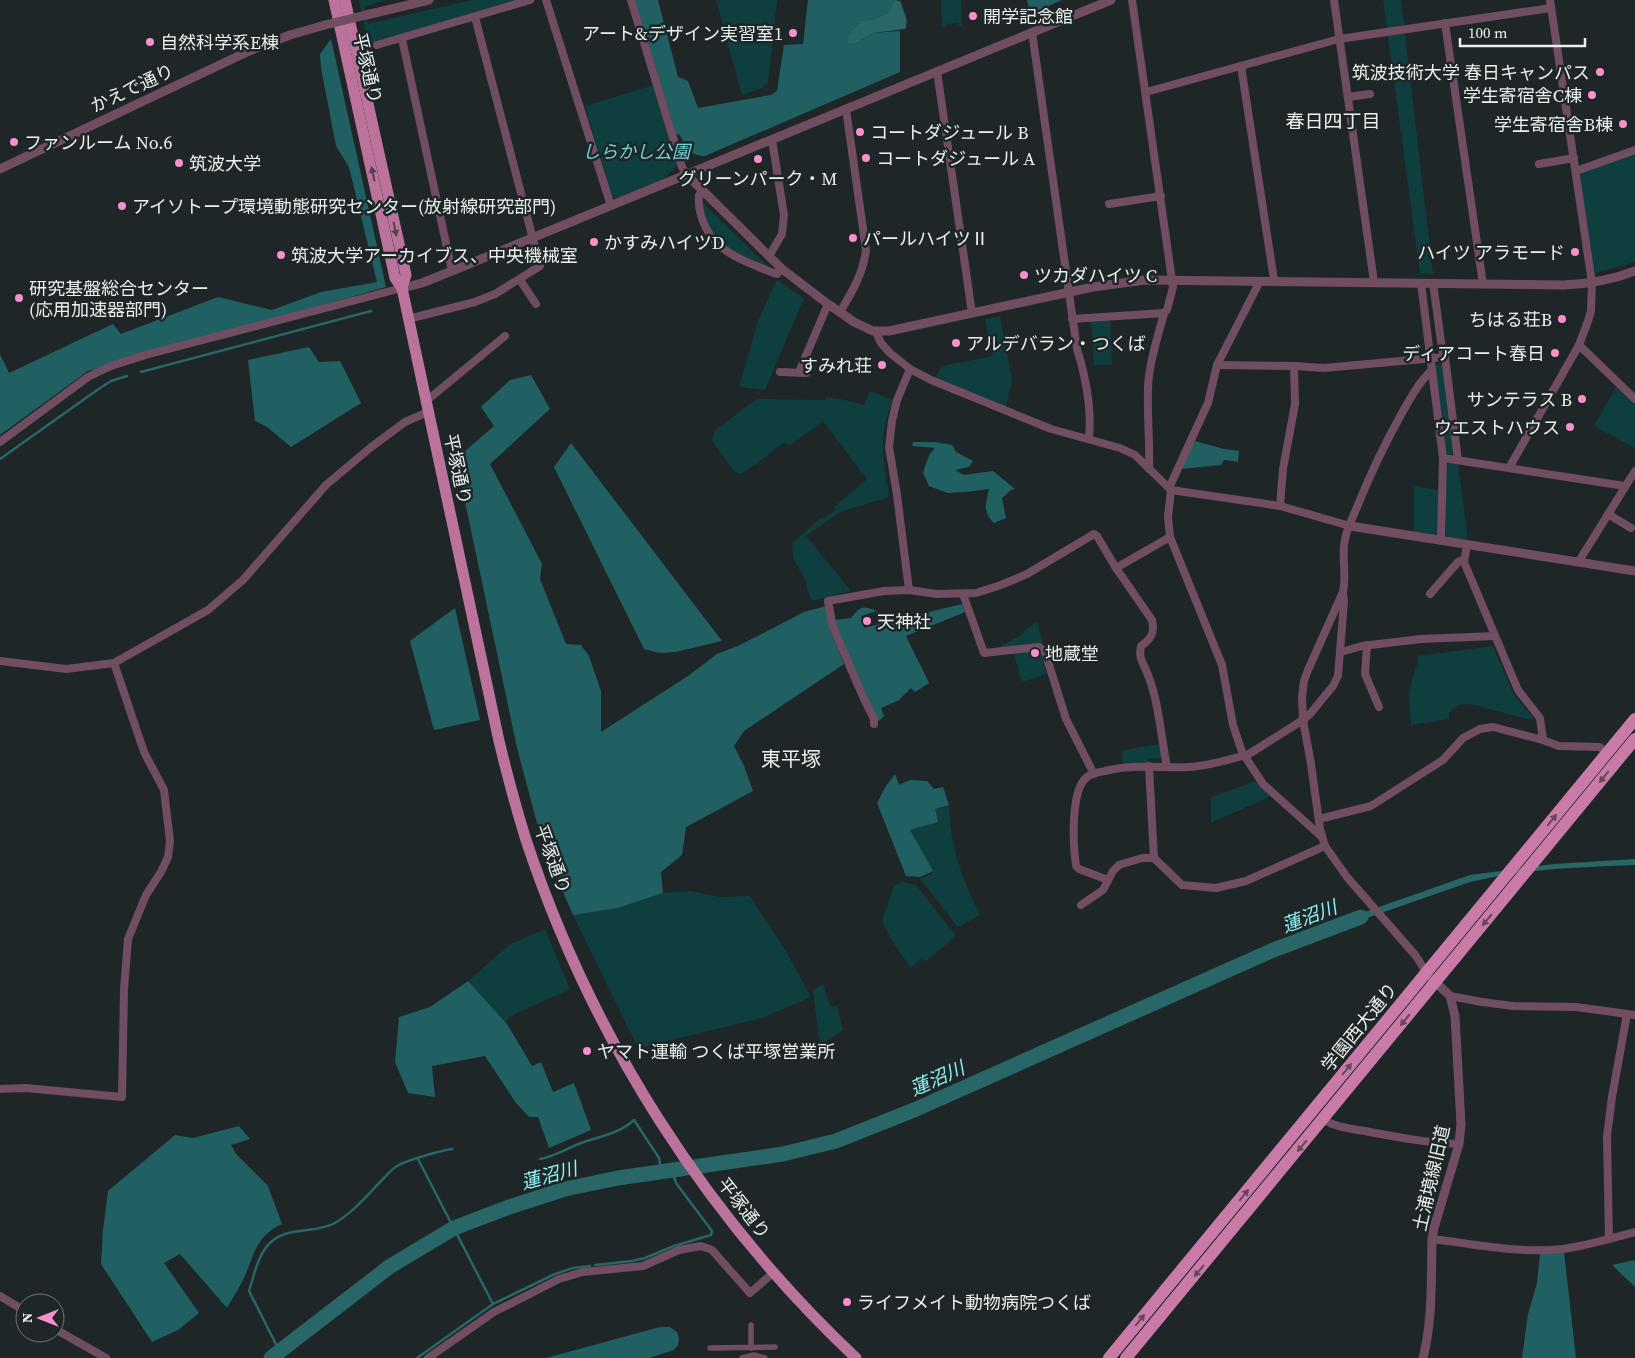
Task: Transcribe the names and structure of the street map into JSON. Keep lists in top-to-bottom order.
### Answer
{
  "streets": {
    "highway": ["学園西大通り"],
    "main road": ["平塚通り"],
    "street": ["かえで通り", "土浦境線旧道"]
  },
  "districts": ["春日四丁目", "東平塚"],
  "water": ["蓮沼川"],
  "parks": ["しらかし公園"],
  "places": [
    "開学記念館",
    "アート&デザイン実習室1",
    "自然科学系E棟",
    "筑波技術大学 春日キャンパス",
    "学生寄宿舎C棟",
    "学生寄宿舎B棟",
    "コートダジュール B",
    "ファンルーム No.6",
    "コートダジュール A",
    "グリーンパーク・M",
    "筑波大学",
    "アイソトープ環境動態研究センター(放射線研究部門)",
    "パールハイツⅡ",
    "かすみハイツD",
    "ハイツ アラモード",
    "筑波大学アーカイブス、中央機械室",
    "ツカダハイツ C",
    "研究基盤総合センター (応用加速器部門)",
    "ちはる荘B",
    "アルデバラン・つくば",
    "ディアコート春日",
    "すみれ荘",
    "サンテラス B",
    "ウエストハウス",
    "天神社",
    "地蔵堂",
    "ヤマト運輸 つくば平塚営業所",
    "ライフメイト動物病院つくば"
  ],
  "scale_bar": "100 m",
  "north": "left"
}
